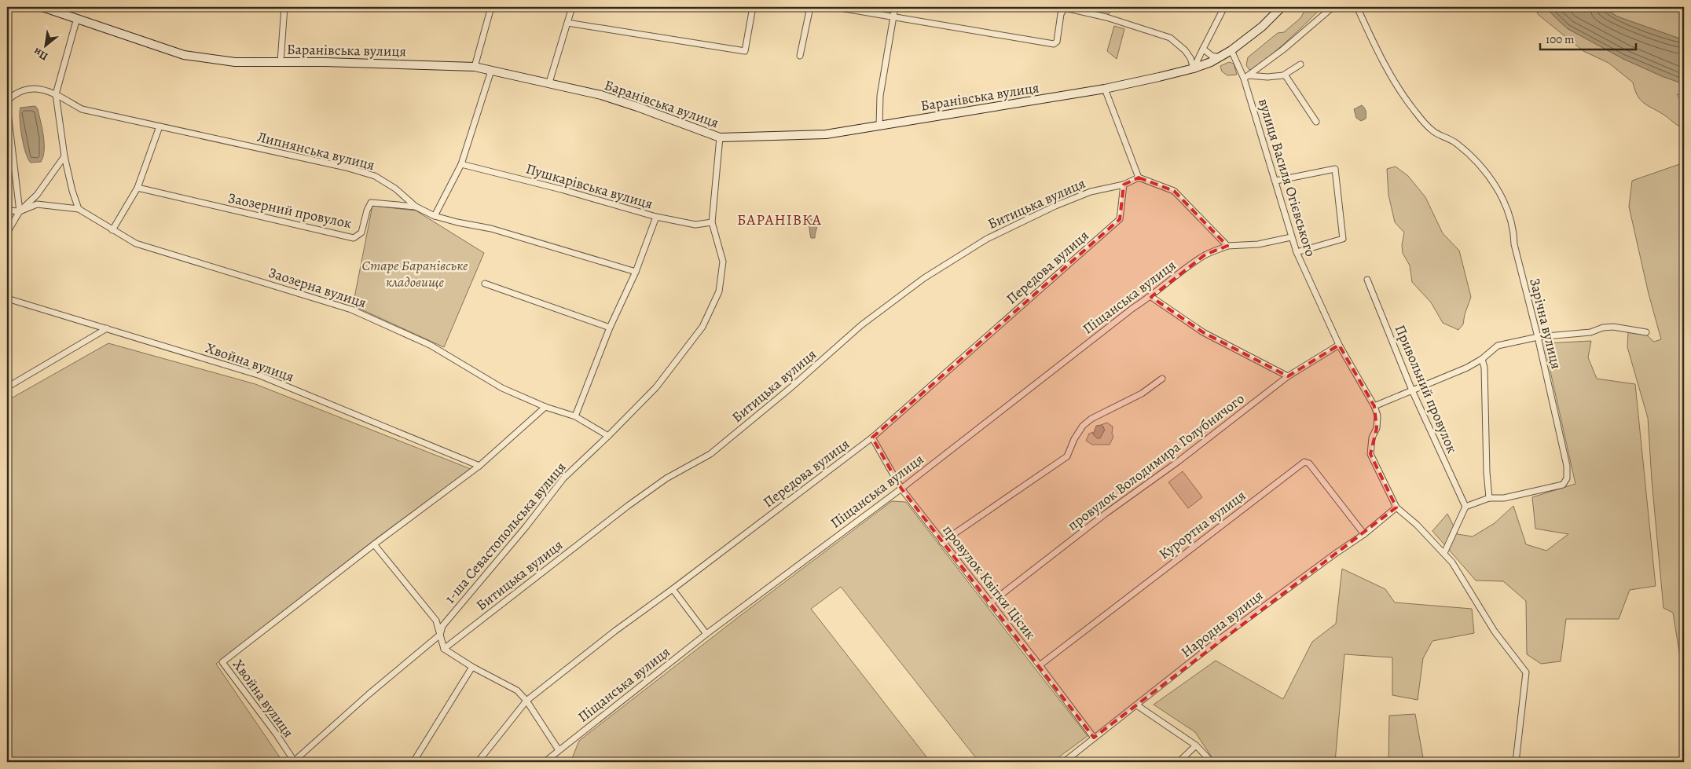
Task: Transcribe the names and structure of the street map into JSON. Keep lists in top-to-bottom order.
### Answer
{
  "streets": {
    "main road": ["Баранівська вулиця"],
    "street": [
      "Липнянська вулиця",
      "вулиця Василя Огієвського",
      "Пушкарівська вулиця",
      "Битицька вулиця",
      "Заозерний провулок",
      "Передова вулиця",
      "Заозерна вулиця",
      "Піщанська вулиця",
      "Зарічна вулиця",
      "Хвойна вулиця",
      "Привольний провулок",
      "провулок Володимира Голубничого",
      "Курортна вулиця",
      "1-ша Севастопольська вулиця",
      "провулок Квітки Цісик",
      "Народна вулиця"
    ]
  },
  "crossings": [
    ["Баранівська вулиця", "вулиця Василя Огієвського"],
    ["Баранівська вулиця", "1-ша Севастопольська вулиця"],
    ["Липнянська вулиця", "Заозерний провулок"],
    ["вулиця Василя Огієвського", "Піщанська вулиця"],
    ["вулиця Василя Огієвського", "провулок Володимира Голубничого"],
    ["вулиця Василя Огієвського", "Народна вулиця"],
    ["Пушкарівська вулиця", "1-ша Севастопольська вулиця"],
    ["Битицька вулиця", "Передова вулиця"],
    ["Передова вулиця", "провулок Квітки Цісик"],
    ["Заозерна вулиця", "Хвойна вулиця"],
    ["Заозерна вулиця", "1-ша Севастопольська вулиця"],
    ["Піщанська вулиця", "провулок Квітки Цісик"],
    ["Зарічна вулиця", "Привольний провулок"],
    ["Хвойна вулиця", "1-ша Севастопольська вулиця"],
    ["провулок Володимира Голубничого", "провулок Квітки Цісик"],
    ["Курортна вулиця", "провулок Квітки Цісик"],
    ["Курортна вулиця", "Народна вулиця"],
    ["провулок Квітки Цісик", "Народна вулиця"]
  ],
  "districts": ["БАРАНІВКА"],
  "parks": ["Старе Баранівське кладовище"],
  "scale_bar": "100 m",
  "north": "bottom left"
}
